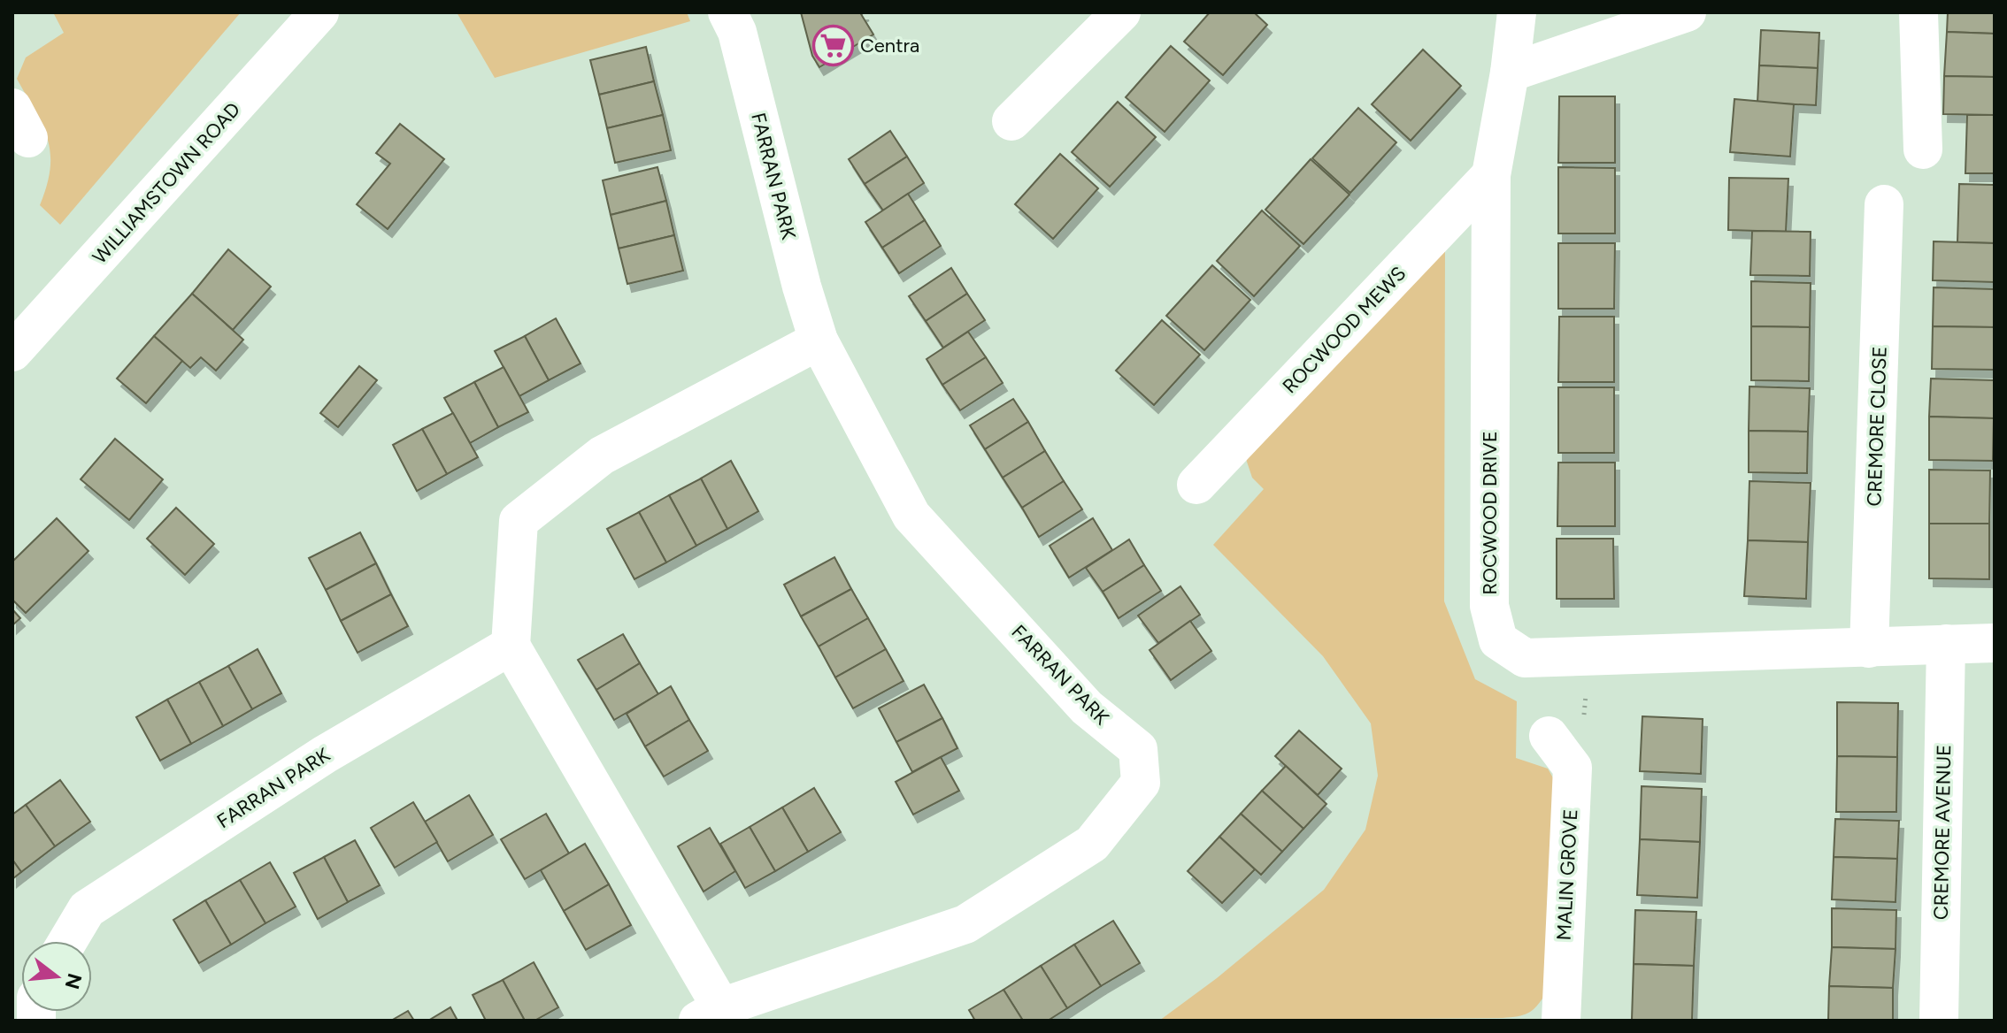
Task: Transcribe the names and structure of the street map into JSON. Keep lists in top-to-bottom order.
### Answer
{
  "streets": {
    "street": [
      "FARRAN PARK",
      "WILLIAMSTOWN ROAD",
      "ROCWOOD MEWS",
      "CREMORE CLOSE",
      "ROCWOOD DRIVE",
      "CREMORE AVENUE",
      "MALIN GROVE"
    ]
  },
  "crossings": [
    ["ROCWOOD MEWS", "ROCWOOD DRIVE"],
    ["CREMORE CLOSE", "ROCWOOD DRIVE"],
    ["ROCWOOD DRIVE", "CREMORE AVENUE"]
  ],
  "places": {
    "supermarket": ["Centra"]
  },
  "north": "right"
}
